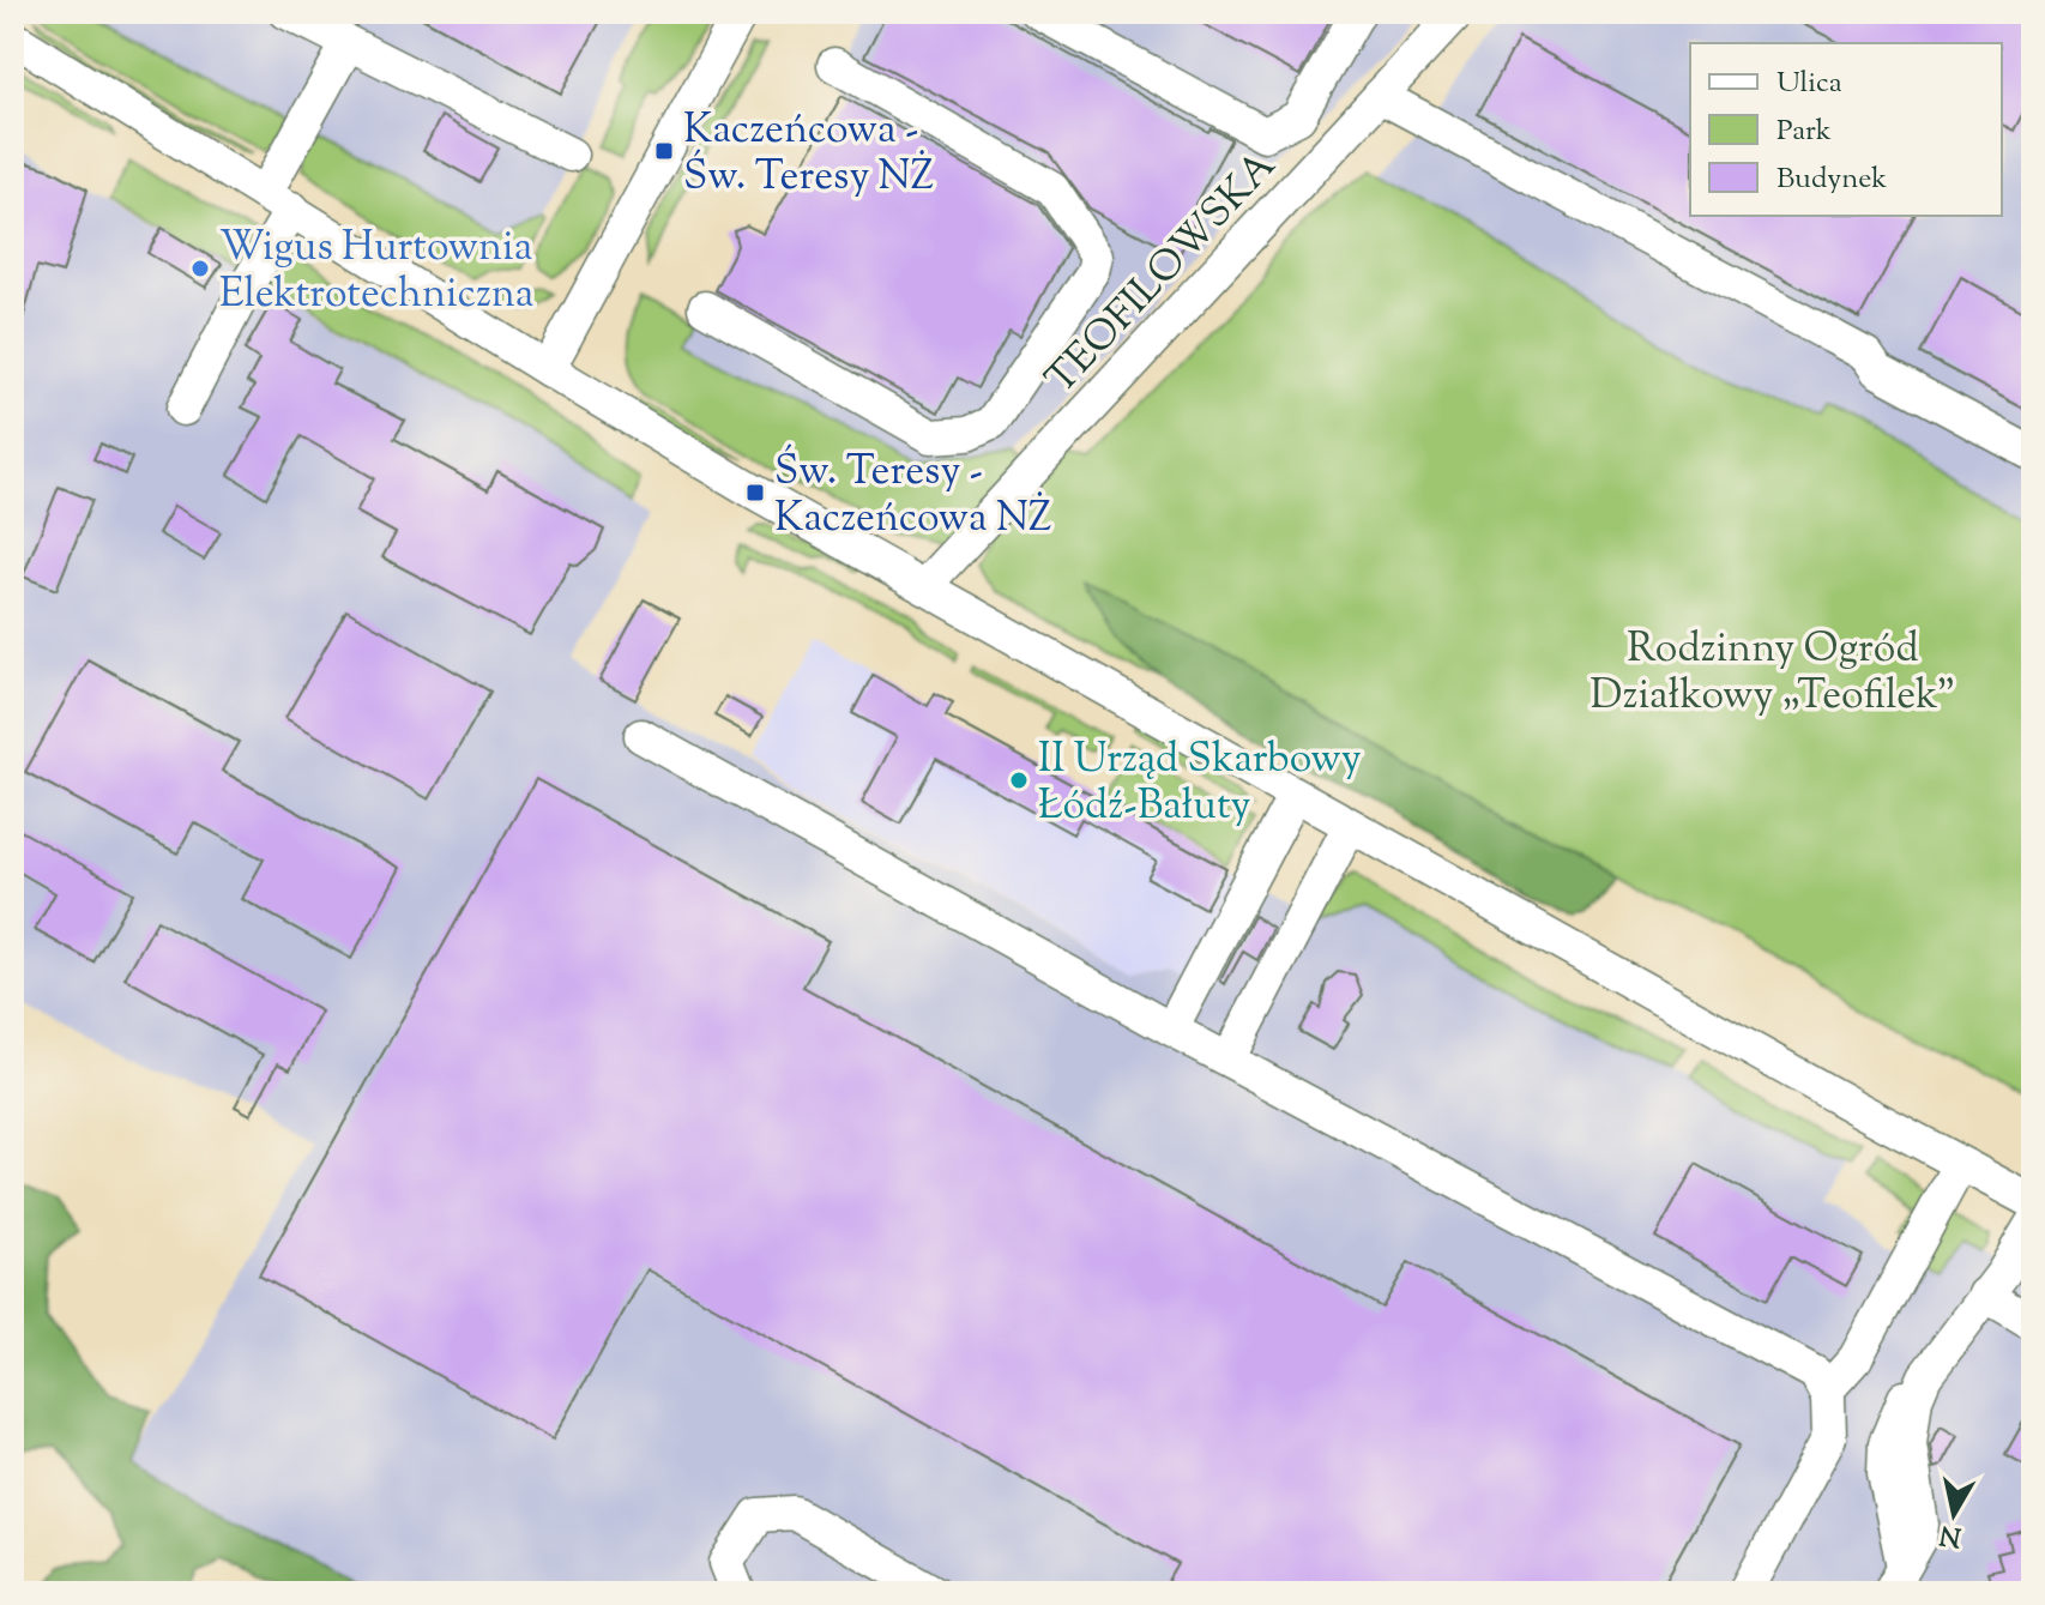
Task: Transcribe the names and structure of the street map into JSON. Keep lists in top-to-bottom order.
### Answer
{
  "streets": {
    "street": ["TEOFILOWSKA"]
  },
  "parks": ["Rodzinny Ogród Działkowy „Teofilek”"],
  "places": {
    "transit": ["Kaczeńcowa - Św. Teresy NŻ", "Św. Teresy - Kaczeńcowa NŻ"],
    "other": ["Wigus Hurtownia Elektrotechniczna", "II Urząd Skarbowy Łódź-Bałuty"]
  },
  "legend": ["Ulica", "Park", "Budynek"],
  "north": "bottom"
}
